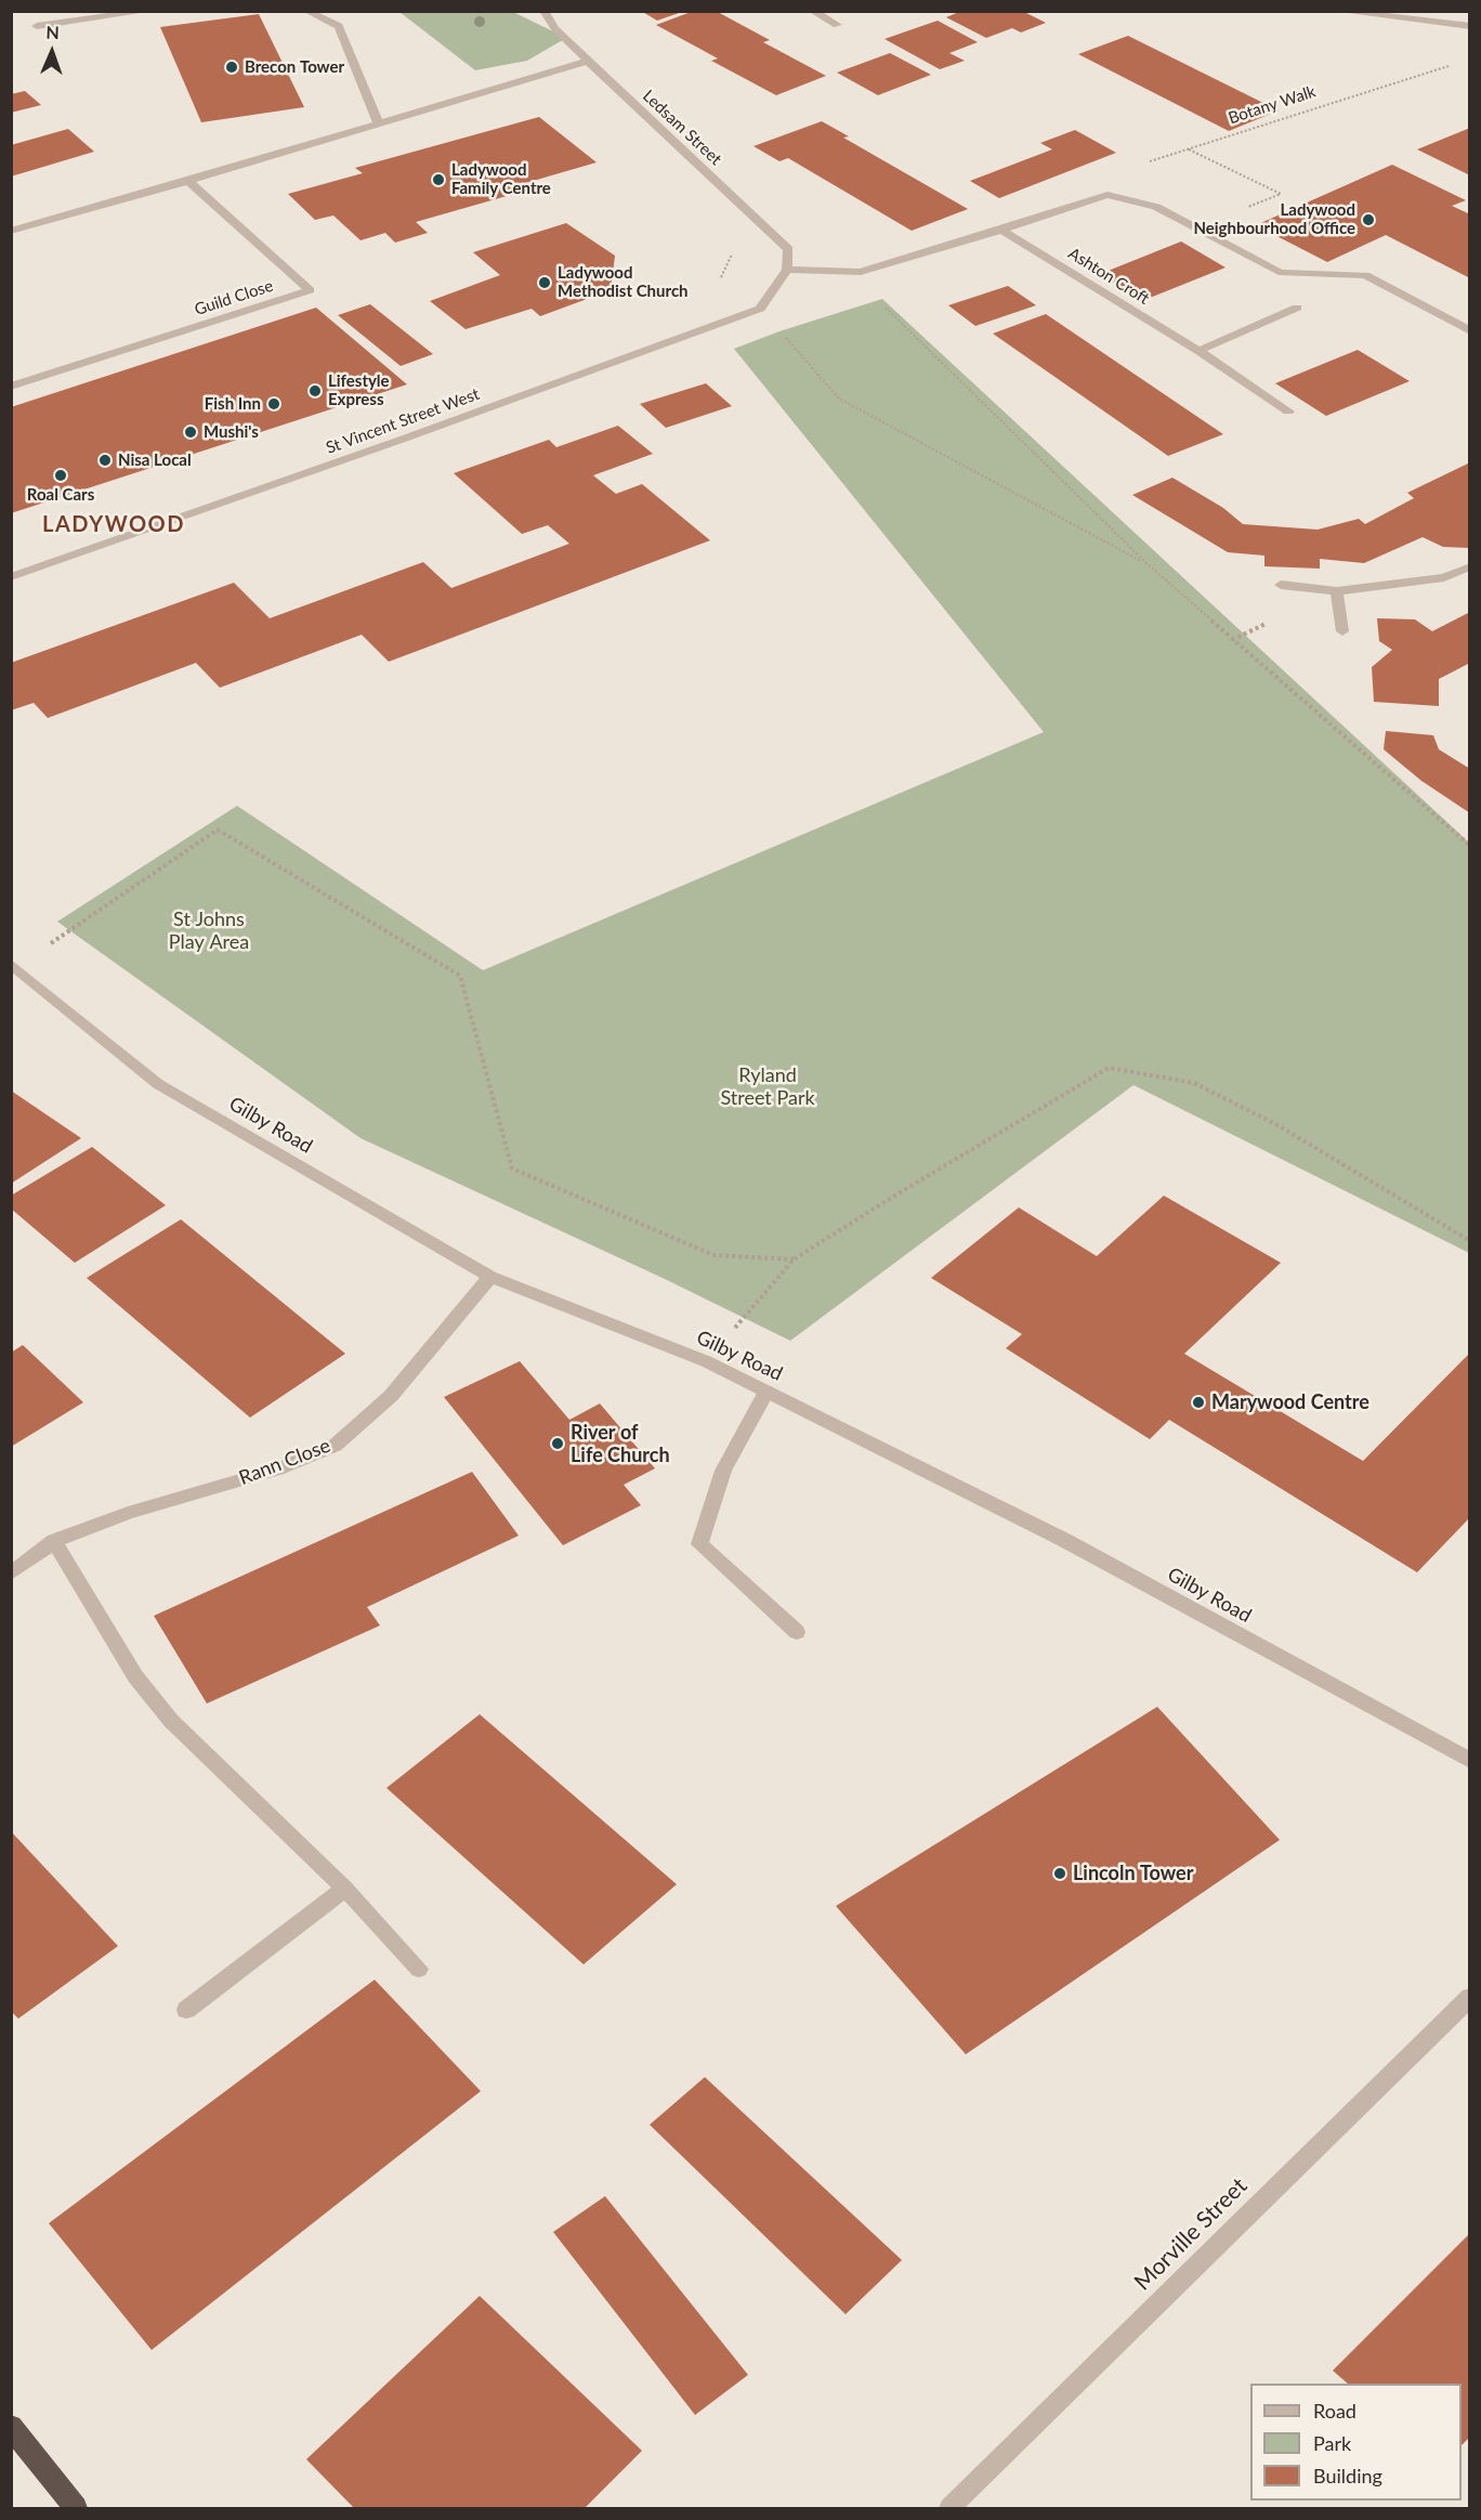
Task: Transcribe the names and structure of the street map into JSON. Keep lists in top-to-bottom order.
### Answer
{
  "streets": {
    "street": [
      "Ledsam Street",
      "Ashton Croft",
      "Guild Close",
      "St Vincent Street West",
      "Gilby Road",
      "Rann Close",
      "Morville Street"
    ],
    "path": ["Botany Walk"]
  },
  "crossings": [
    ["Ledsam Street", "St Vincent Street West"],
    ["Gilby Road", "Rann Close"]
  ],
  "districts": ["LADYWOOD"],
  "parks": ["St Johns Play Area", "Ryland Street Park"],
  "places": [
    "Brecon Tower",
    "Ladywood Family Centre",
    "Ladywood Neighbourhood Office",
    "Ladywood Methodist Church",
    "Lifestyle Express",
    "Fish Inn",
    "Mushi's",
    "Nisa Local",
    "Roal Cars",
    "Marywood Centre",
    "River of Life Church",
    "Lincoln Tower"
  ],
  "legend": ["Road", "Park", "Building"],
  "north": "top"
}
